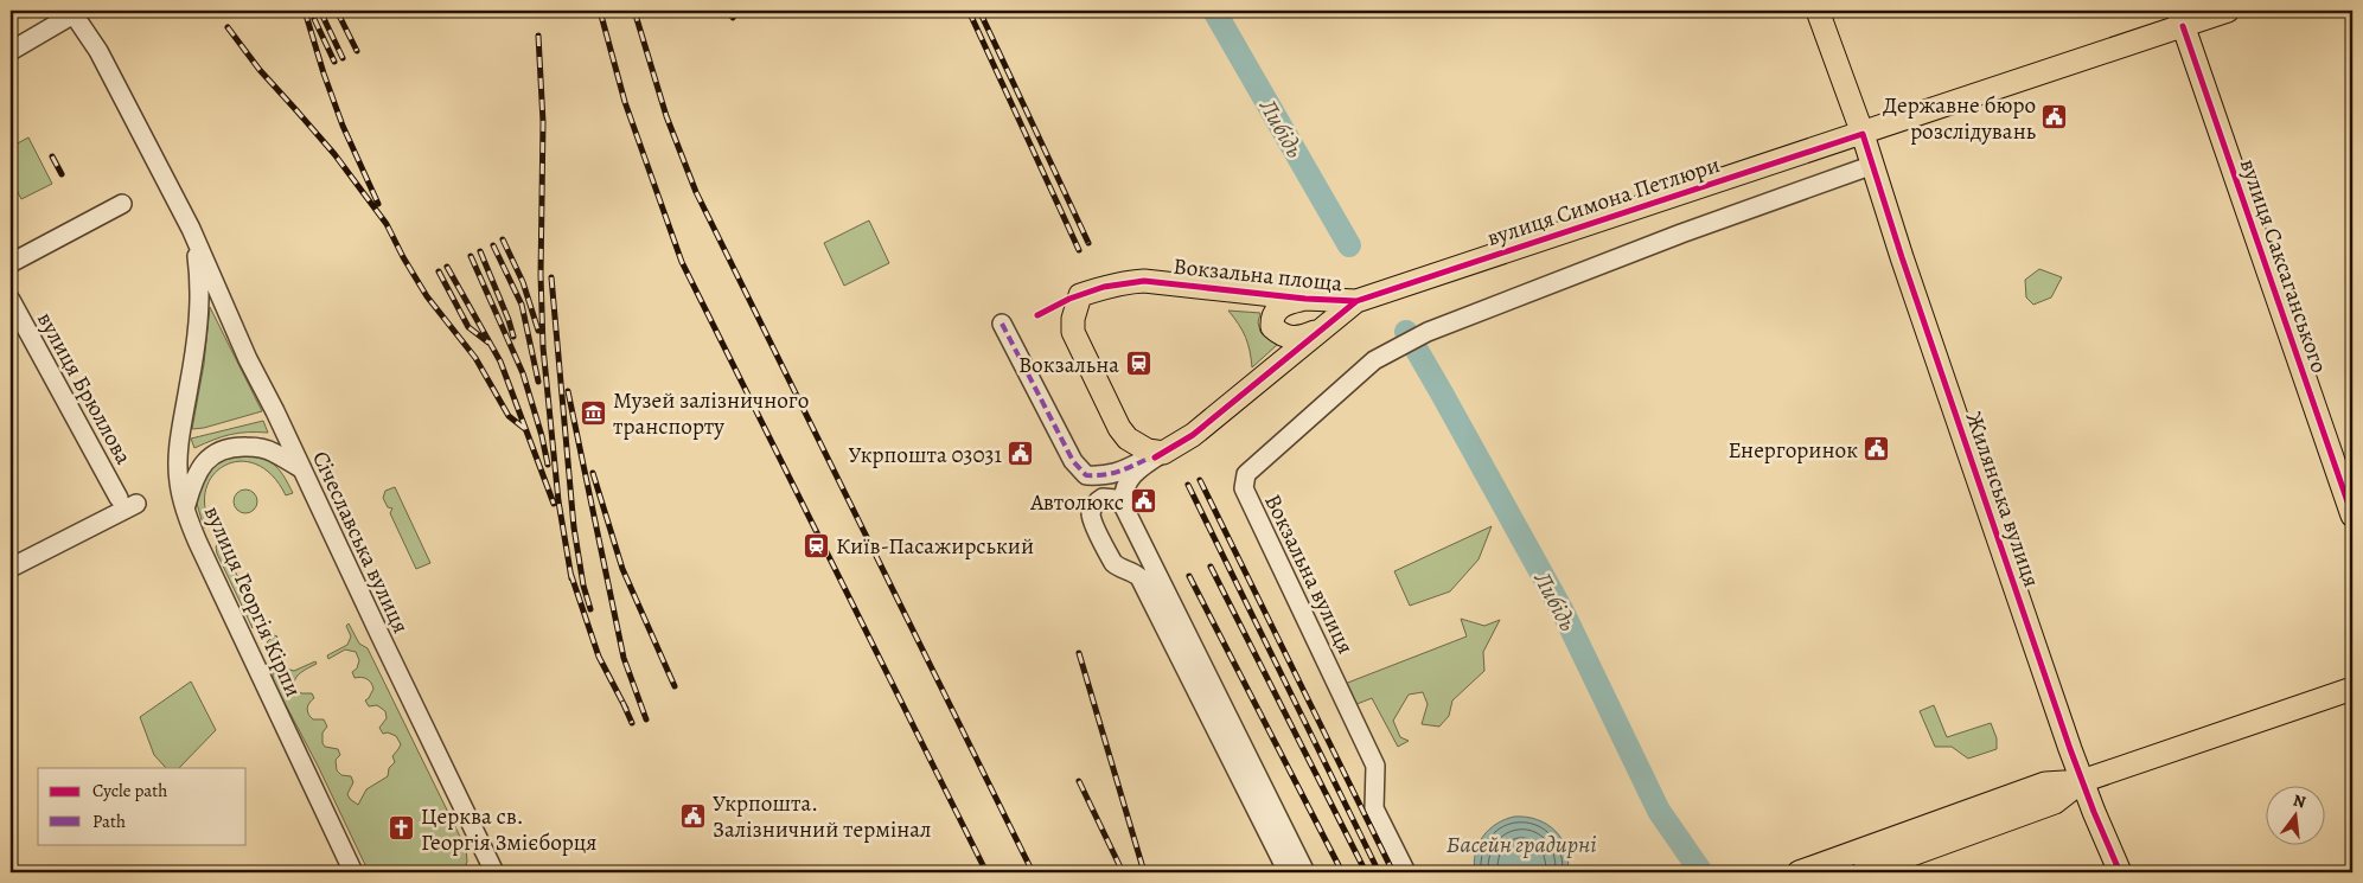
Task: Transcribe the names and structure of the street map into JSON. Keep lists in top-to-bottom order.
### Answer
{
  "streets": {
    "main road": [
      "вулиця Симона Петлюри",
      "вулиця Саксаганського",
      "Вокзальна площа",
      "Жилянська вулиця"
    ],
    "street": [
      "вулиця Брюллова",
      "Січеславська вулиця",
      "Вокзальна вулиця",
      "вулиця Георгія Кірпи"
    ]
  },
  "crossings": [
    ["вулиця Симона Петлюри", "вулиця Саксаганського"],
    ["вулиця Симона Петлюри", "Вокзальна площа"],
    ["вулиця Симона Петлюри", "Жилянська вулиця"],
    ["Жилянська вулиця", "Вокзальна вулиця"],
    ["Січеславська вулиця", "вулиця Георгія Кірпи"]
  ],
  "water": ["Либідь", "Басейн градирні"],
  "places": {
    "public building": [
      "Державне бюро розслідувань",
      "Енергоринок",
      "Укрпошта 03031",
      "Автолюкс",
      "Укрпошта. Залізничний термінал"
    ],
    "station": ["Вокзальна", "Київ-Пасажирський"],
    "museum": ["Музей залізничного транспорту"],
    "church": ["Церква св. Георгія Змієборця"]
  },
  "legend": ["Cycle path", "Path"],
  "north": "top"
}
